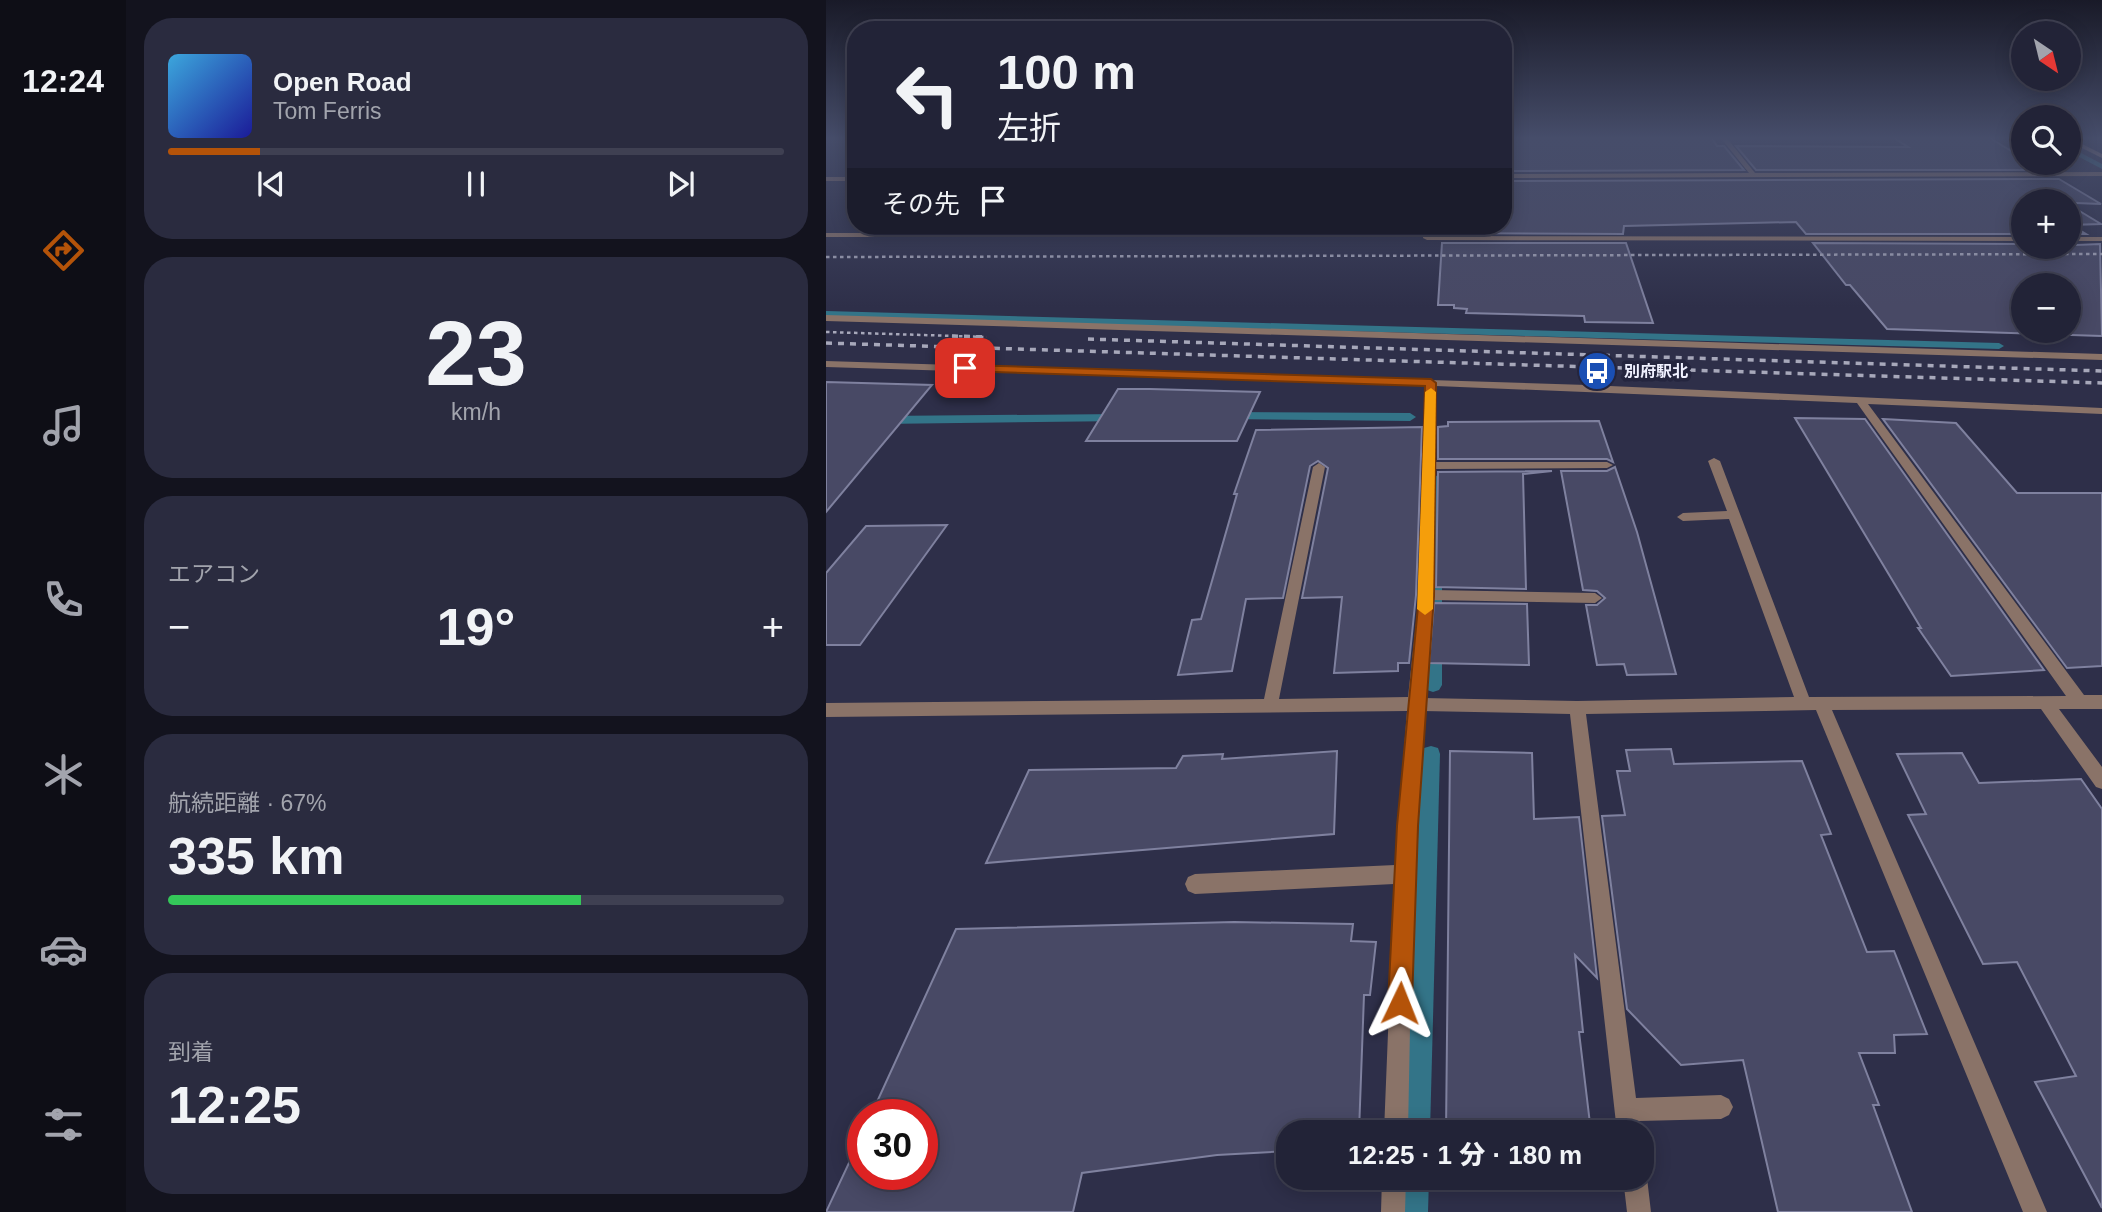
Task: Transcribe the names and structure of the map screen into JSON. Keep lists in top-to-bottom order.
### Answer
{
  "places": {
    "bus stop": ["別府駅北"]
  },
  "north": "bottom right",
  "page": {
    "tabs": "12:24",
    "map_buttons": ["+", "−"],
    "turn": ["100 m", "左折"],
    "song": ["Open Road", "Tom Ferris"],
    "then": "その先",
    "tile": [
      ["23", "km/h"],
      "エアコン",
      ["航続距離 · 67%", "335 km"],
      ["到着", "12:25"]
    ],
    "heat": ["−", "19°", "+"],
    "limit": "30",
    "trip": "12:25 · 1 分 · 180 m"
  }
}
